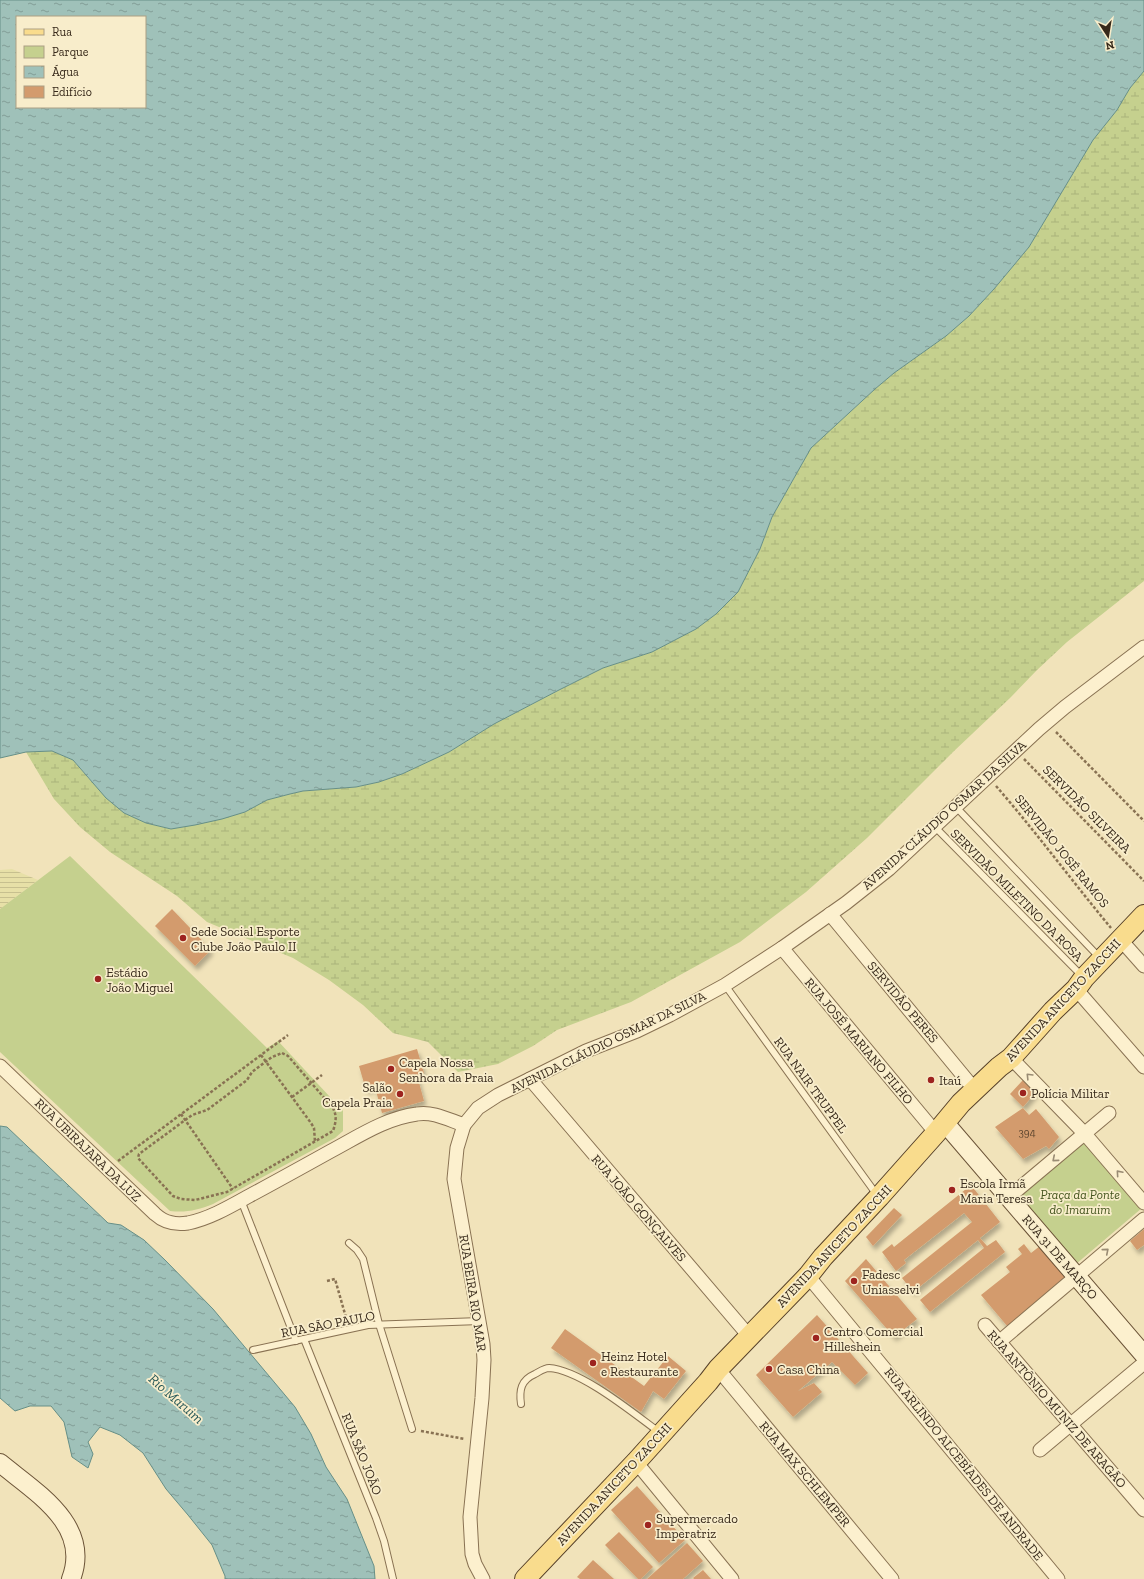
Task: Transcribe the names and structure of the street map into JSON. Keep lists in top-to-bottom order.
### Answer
{
  "streets": {
    "main road": ["AVENIDA ANICETO ZACCHI"],
    "street": [
      "AVENIDA CLÁUDIO OSMAR DA SILVA",
      "SERVIDÃO PERES",
      "RUA JOSÉ MARIANO FILHO",
      "RUA UBIRAJARA DA LUZ",
      "RUA JOÃO GONÇALVES",
      "RUA 31 DE MARÇO",
      "RUA BEIRA RIO MAR",
      "RUA ANTÔNIO MUNIZ DE ARAGÃO",
      "RUA ARLINDO ALCEBÍADES DE ANDRADE",
      "RUA MAX SCHLEMPER"
    ],
    "lane": [
      "SERVIDÃO MILETINO DA ROSA",
      "RUA NAIR TRUPPEL",
      "RUA SÃO PAULO",
      "RUA SÃO JOÃO"
    ],
    "path": ["SERVIDÃO SILVEIRA", "SERVIDÃO JOSÉ RAMOS"]
  },
  "crossings": [
    ["SERVIDÃO SILVEIRA", "AVENIDA CLÁUDIO OSMAR DA SILVA"],
    ["AVENIDA CLÁUDIO OSMAR DA SILVA", "SERVIDÃO JOSÉ RAMOS"],
    ["AVENIDA CLÁUDIO OSMAR DA SILVA", "SERVIDÃO MILETINO DA ROSA"],
    ["AVENIDA CLÁUDIO OSMAR DA SILVA", "SERVIDÃO PERES"],
    ["AVENIDA CLÁUDIO OSMAR DA SILVA", "RUA JOSÉ MARIANO FILHO"],
    ["AVENIDA CLÁUDIO OSMAR DA SILVA", "RUA NAIR TRUPPEL"],
    ["AVENIDA CLÁUDIO OSMAR DA SILVA", "RUA JOÃO GONÇALVES"],
    ["AVENIDA CLÁUDIO OSMAR DA SILVA", "RUA BEIRA RIO MAR"],
    ["SERVIDÃO JOSÉ RAMOS", "AVENIDA ANICETO ZACCHI"],
    ["SERVIDÃO MILETINO DA ROSA", "AVENIDA ANICETO ZACCHI"],
    ["AVENIDA ANICETO ZACCHI", "SERVIDÃO PERES"],
    ["AVENIDA ANICETO ZACCHI", "RUA JOSÉ MARIANO FILHO"],
    ["AVENIDA ANICETO ZACCHI", "RUA NAIR TRUPPEL"],
    ["AVENIDA ANICETO ZACCHI", "RUA JOÃO GONÇALVES"],
    ["AVENIDA ANICETO ZACCHI", "RUA 31 DE MARÇO"],
    ["AVENIDA ANICETO ZACCHI", "RUA ARLINDO ALCEBÍADES DE ANDRADE"],
    ["AVENIDA ANICETO ZACCHI", "RUA MAX SCHLEMPER"],
    ["RUA JOSÉ MARIANO FILHO", "RUA 31 DE MARÇO"],
    ["RUA BEIRA RIO MAR", "RUA SÃO PAULO"],
    ["RUA SÃO PAULO", "RUA SÃO JOÃO"]
  ],
  "water": ["Rio Maruim"],
  "parks": ["Praça da Ponte do Imaruim"],
  "places": [
    "Sede Social Esporte Clube João Paulo II",
    "Estádio João Miguel",
    "Capela Nossa Senhora da Praia",
    "Itaú",
    "Polícia Militar",
    "Salão Capela Praia",
    "Escola Irmã Maria Teresa",
    "Fadesc Uniasselvi",
    "Centro Comercial Hilleshein",
    "Heinz Hotel e Restaurante",
    "Casa China",
    "Supermercado Imperatriz"
  ],
  "house_numbers": ["394"],
  "legend": [
    "Rua",
    "Parque",
    "Água",
    "Edifício"
  ],
  "north": "bottom"
}
